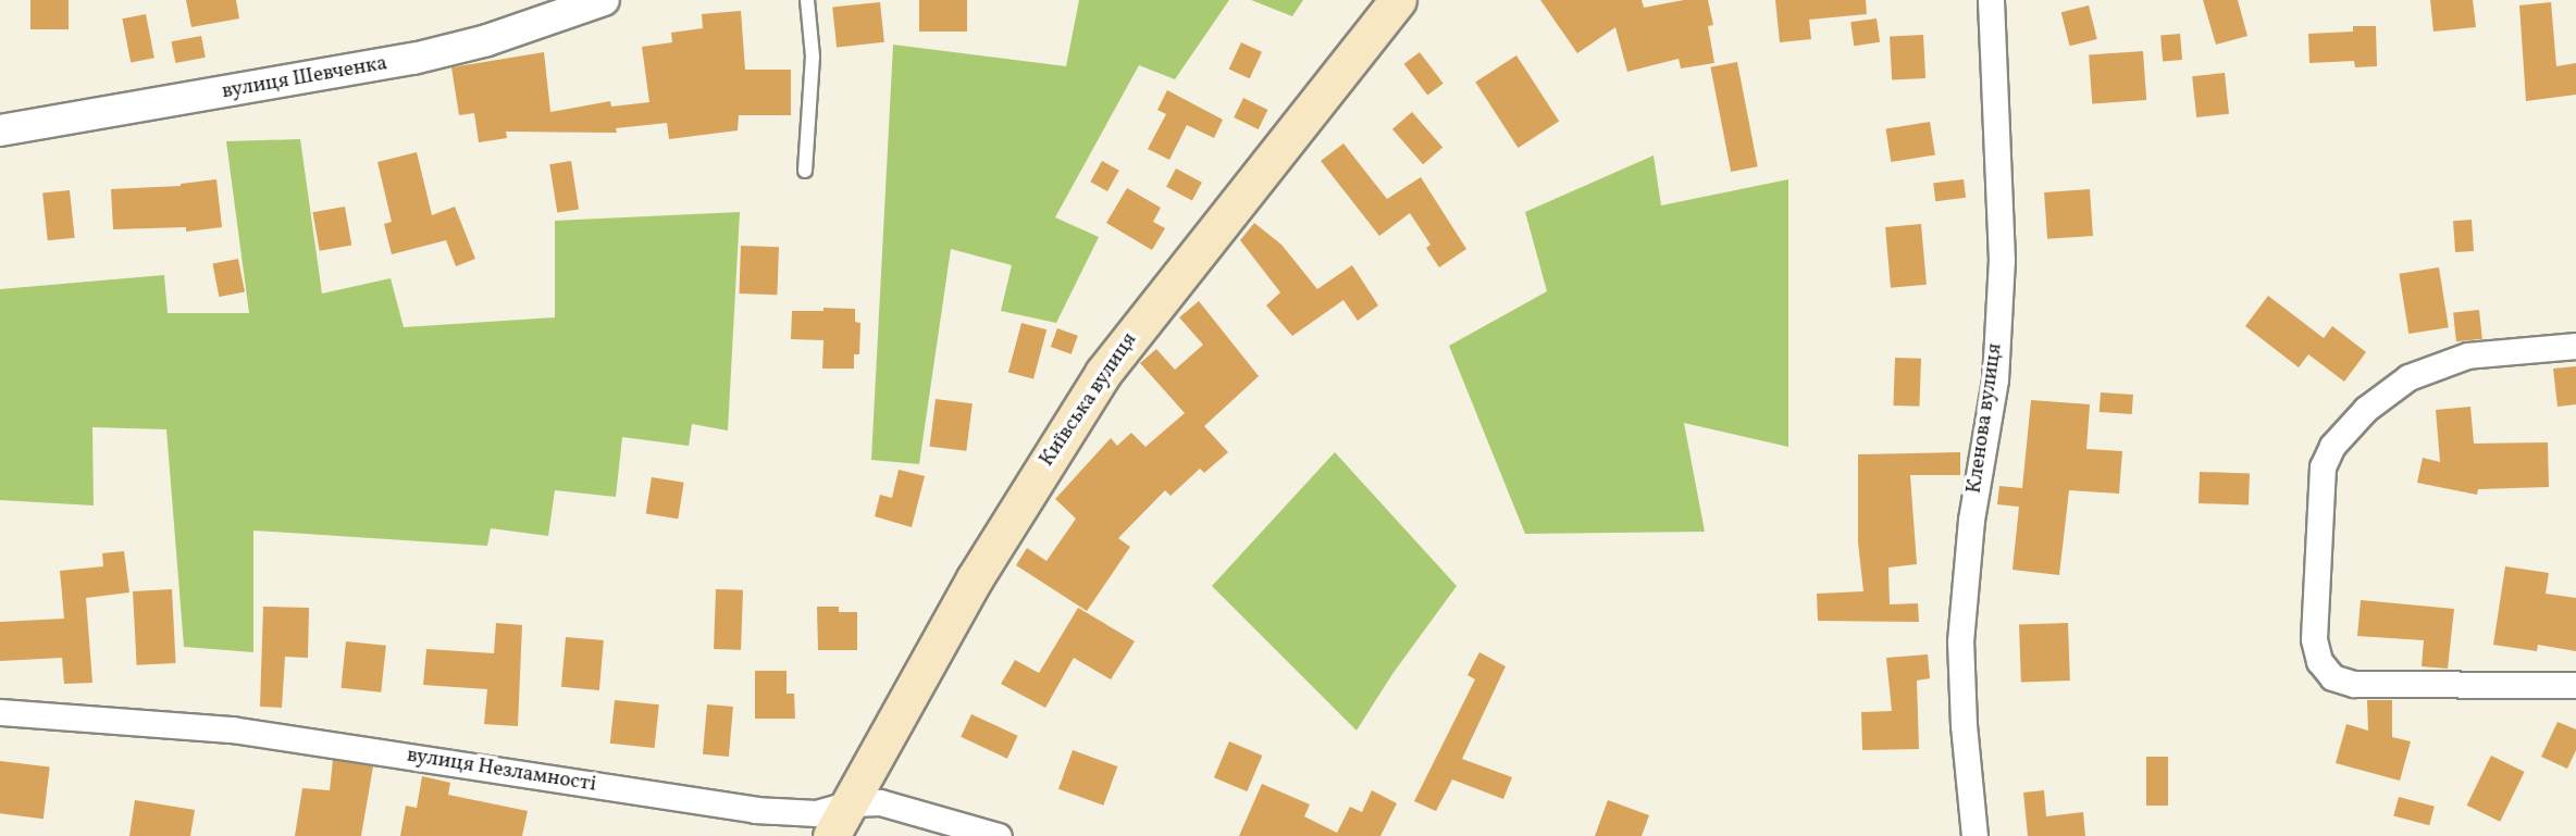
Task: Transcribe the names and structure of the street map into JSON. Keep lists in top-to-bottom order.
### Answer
{
  "streets": {
    "main road": ["Київська вулиця"],
    "street": ["вулиця Шевченка", "Кленова вулиця", "вулиця Незламності"]
  },
  "crossings": [
    ["Київська вулиця", "вулиця Незламності"]
  ]
}
